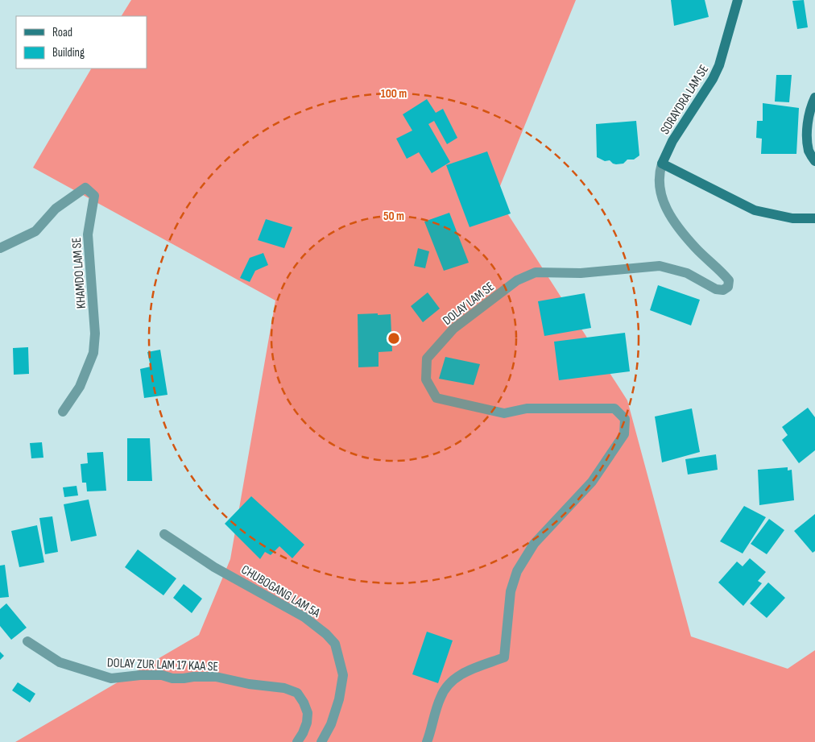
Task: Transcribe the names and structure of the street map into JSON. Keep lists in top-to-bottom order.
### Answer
{
  "streets": {
    "street": [
      "SORAYDRA LAM SE",
      "KHAMDO LAM SE",
      "DOLAY LAM SE",
      "CHUBOGANG LAM 5A",
      "DOLAY ZUR LAM 17 KAA SE"
    ]
  },
  "crossings": [
    ["SORAYDRA LAM SE", "DOLAY LAM SE"]
  ],
  "legend": ["Road", "Building"],
  "rings": ["100 m", "50 m"]
}
